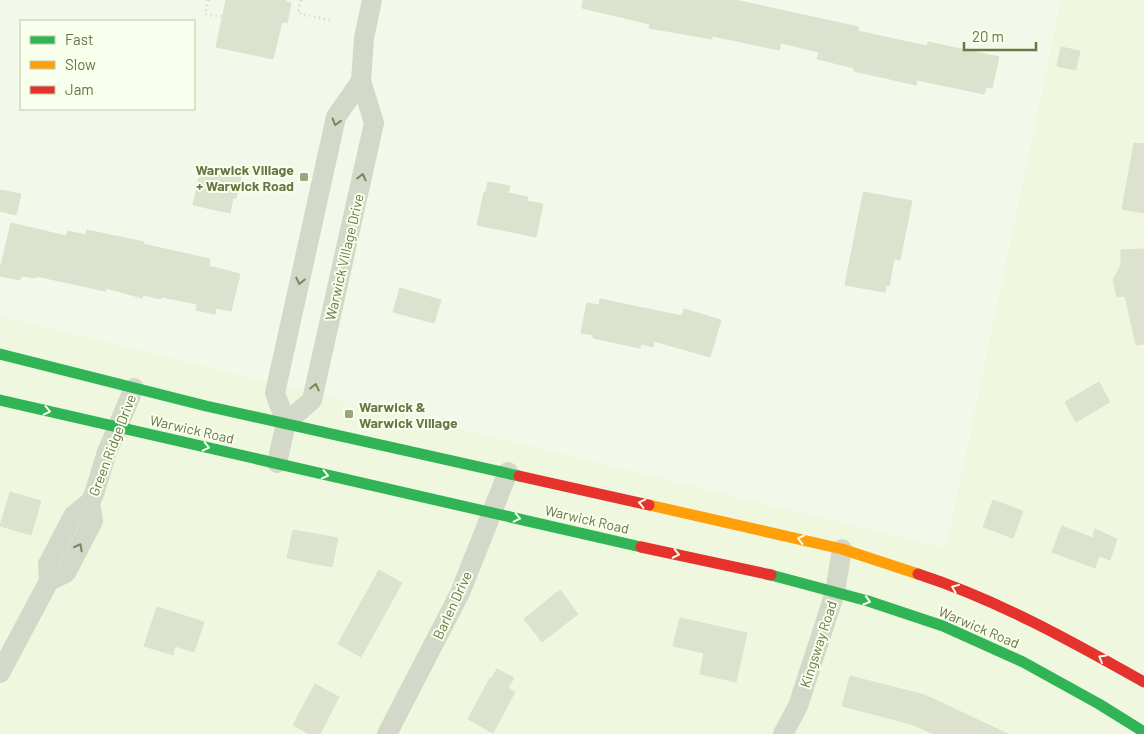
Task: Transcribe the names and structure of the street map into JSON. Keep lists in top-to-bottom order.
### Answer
{
  "streets": {
    "main road": ["Warwick Road"],
    "street": [
      "Warwick Village Drive",
      "Green Ridge Drive",
      "Barlen Drive",
      "Kingsway Road"
    ]
  },
  "crossings": [
    ["Warwick Village Drive", "Warwick Road"],
    ["Warwick Road", "Green Ridge Drive"],
    ["Warwick Road", "Barlen Drive"],
    ["Warwick Road", "Kingsway Road"]
  ],
  "places": {
    "transit": ["Warwick Village + Warwick Road", "Warwick & Warwick Village"]
  },
  "legend": ["Fast", "Slow", "Jam"],
  "scale_bar": "20 m"
}
